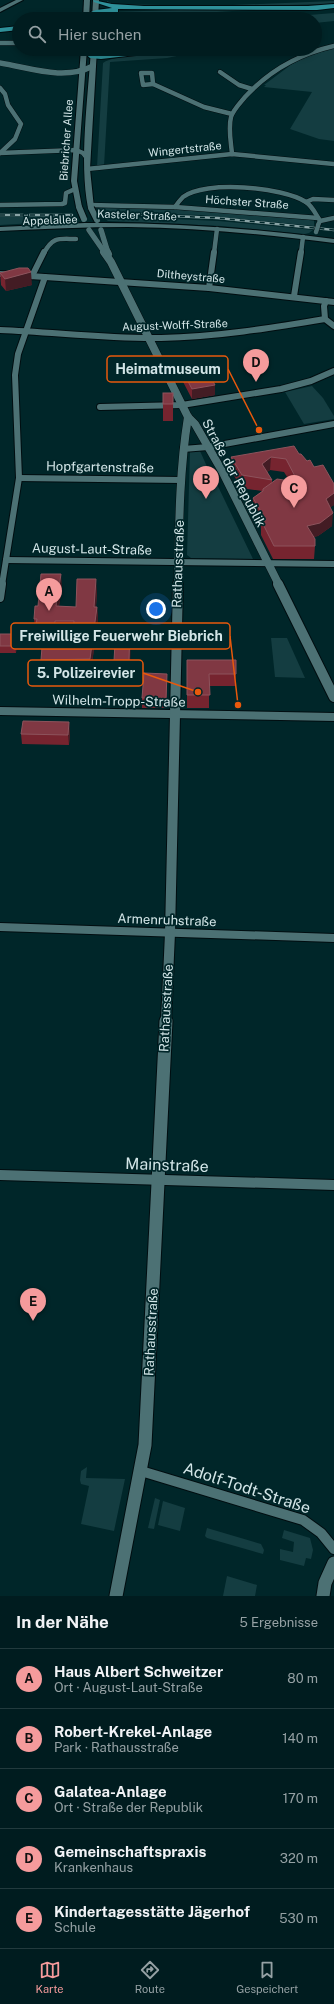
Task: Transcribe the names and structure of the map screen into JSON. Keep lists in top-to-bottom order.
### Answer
{
  "streets": {
    "main road": ["Biebricher Allee", "Kasteler Straße", "Äppelallee"],
    "street": [
      "Wingertstraße",
      "Höchster Straße",
      "Diltheystraße",
      "August-Wolff-Straße",
      "Hopfgartenstraße",
      "Straße der Republik",
      "August-Laut-Straße",
      "Rathausstraße",
      "Wilhelm-Tropp-Straße",
      "Armenruhstraße",
      "Mainstraße",
      "Adolf-Todt-Straße"
    ]
  },
  "crossings": [
    ["Biebricher Allee", "Wingertstraße"],
    ["Biebricher Allee", "Höchster Straße"],
    ["Biebricher Allee", "Kasteler Straße"],
    ["Biebricher Allee", "Äppelallee"],
    ["Biebricher Allee", "Straße der Republik"],
    ["Höchster Straße", "Kasteler Straße"],
    ["Kasteler Straße", "Äppelallee"],
    ["Kasteler Straße", "Straße der Republik"],
    ["Äppelallee", "Straße der Republik"],
    ["Diltheystraße", "Straße der Republik"],
    ["August-Wolff-Straße", "Straße der Republik"],
    ["Hopfgartenstraße", "Rathausstraße"],
    ["Straße der Republik", "August-Laut-Straße"],
    ["Straße der Republik", "Rathausstraße"],
    ["August-Laut-Straße", "Rathausstraße"],
    ["Rathausstraße", "Wilhelm-Tropp-Straße"],
    ["Rathausstraße", "Armenruhstraße"],
    ["Rathausstraße", "Mainstraße"],
    ["Rathausstraße", "Adolf-Todt-Straße"]
  ],
  "places": ["Heimatmuseum", "5. Polizeirevier", "Freiwillige Feuerwehr Biebrich"],
  "page": {
    "search": "Hier suchen",
    "pins": [
      "D",
      "B",
      "C",
      "A",
      "E"
    ],
    "heading": ["In der Nähe", "5 Ergebnisse"],
    "list": [
      {
        "mark": "A",
        "name": "Haus Albert Schweitzer",
        "note": "Ort · August-Laut-Straße",
        "value": "80 m"
      },
      {
        "mark": "B",
        "name": "Robert-Krekel-Anlage",
        "note": "Park · Rathausstraße",
        "value": "140 m"
      },
      {
        "mark": "C",
        "name": "Galatea-Anlage",
        "note": "Ort · Straße der Republik",
        "value": "170 m"
      },
      {
        "mark": "D",
        "name": "Gemeinschaftspraxis",
        "note": "Krankenhaus",
        "value": "320 m"
      },
      {
        "mark": "E",
        "name": "Kindertagesstätte Jägerhof",
        "note": "Schule",
        "value": "530 m"
      }
    ],
    "nav": ["Karte", "Route", "Gespeichert"]
  }
}
